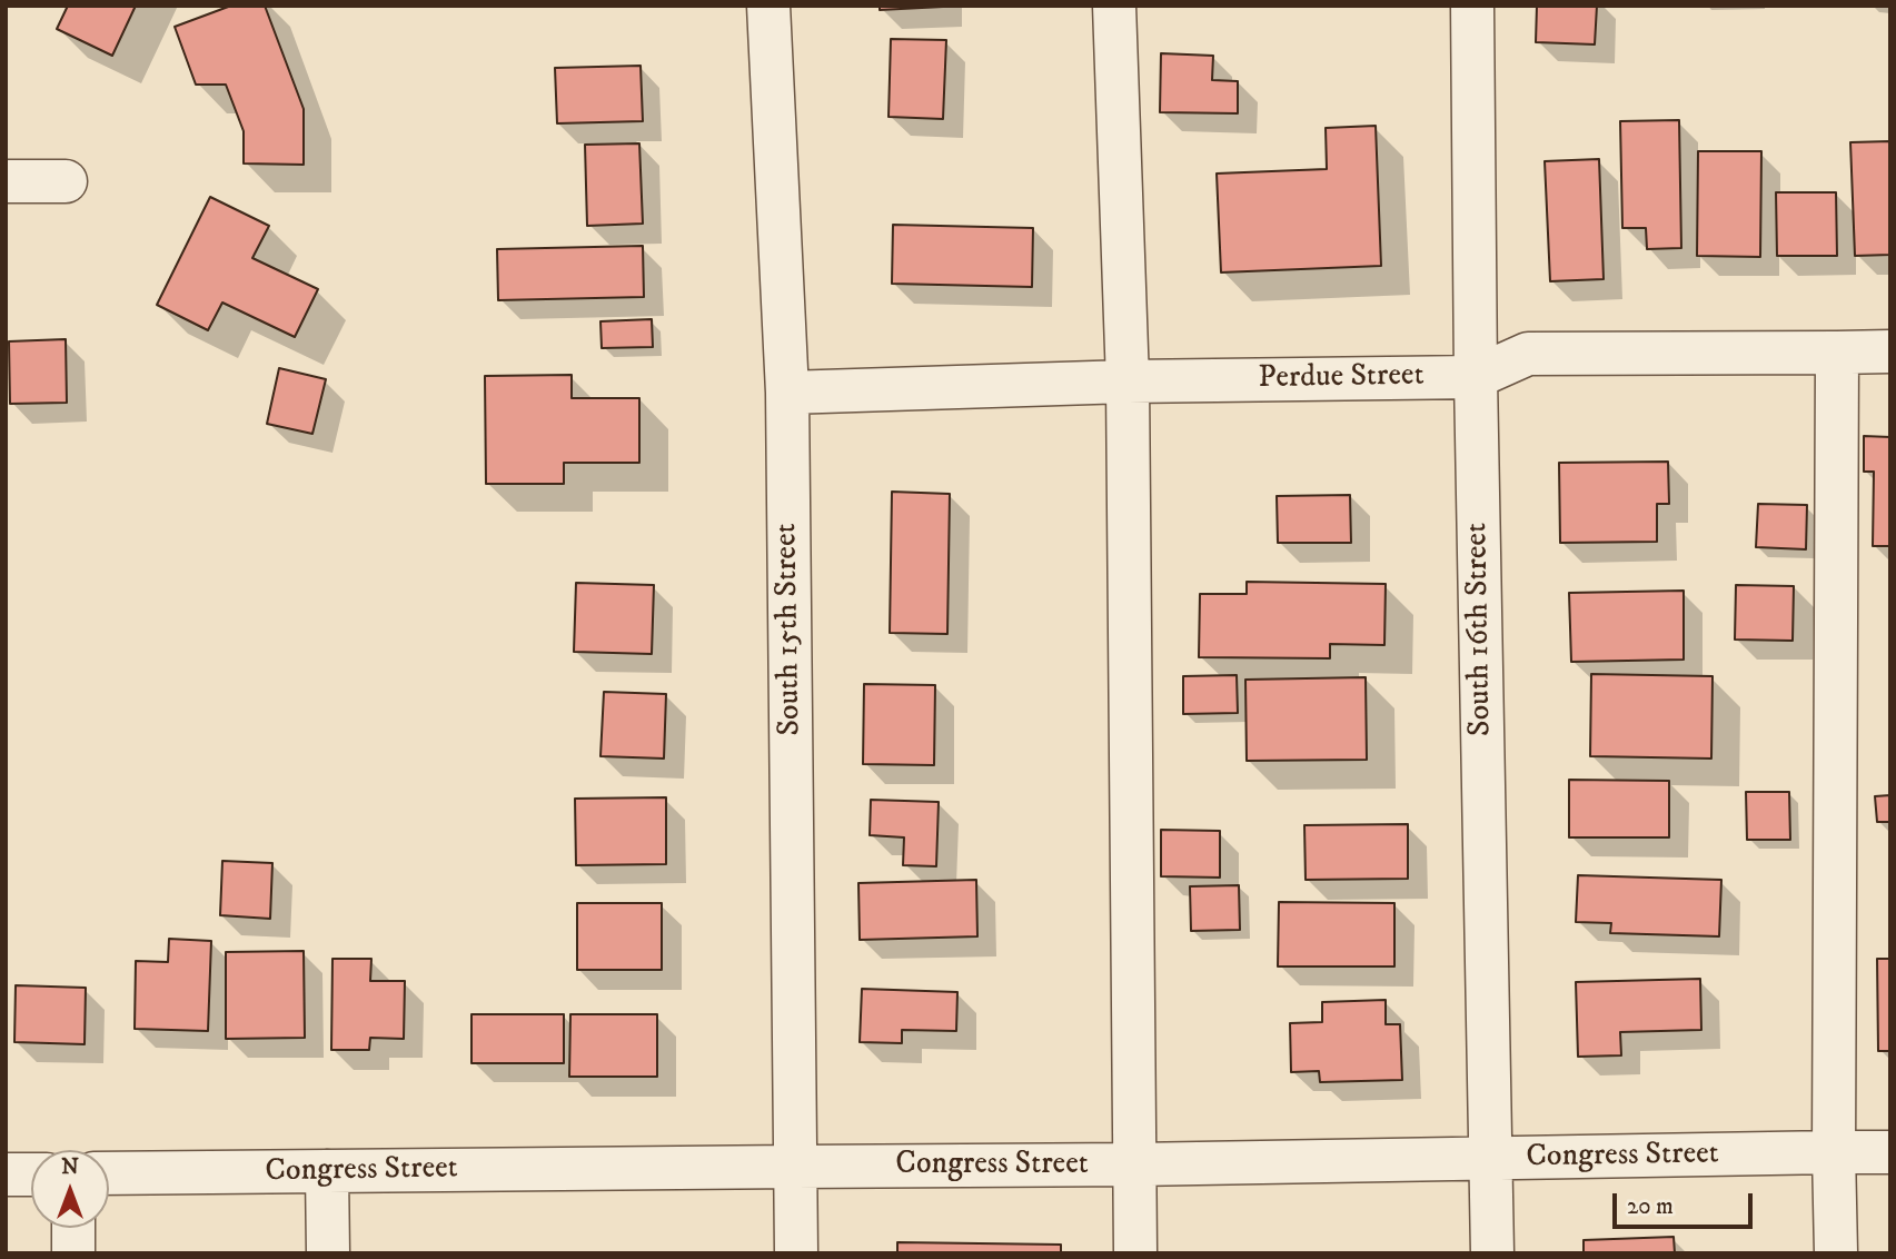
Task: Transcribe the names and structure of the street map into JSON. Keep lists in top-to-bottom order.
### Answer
{
  "streets": {
    "street": [
      "Perdue Street",
      "South 15th Street",
      "South 16th Street",
      "Congress Street"
    ]
  },
  "crossings": [
    ["Perdue Street", "South 15th Street"],
    ["Perdue Street", "South 16th Street"],
    ["South 15th Street", "Congress Street"],
    ["South 16th Street", "Congress Street"]
  ],
  "scale_bar": "20 m",
  "north": "top"
}
